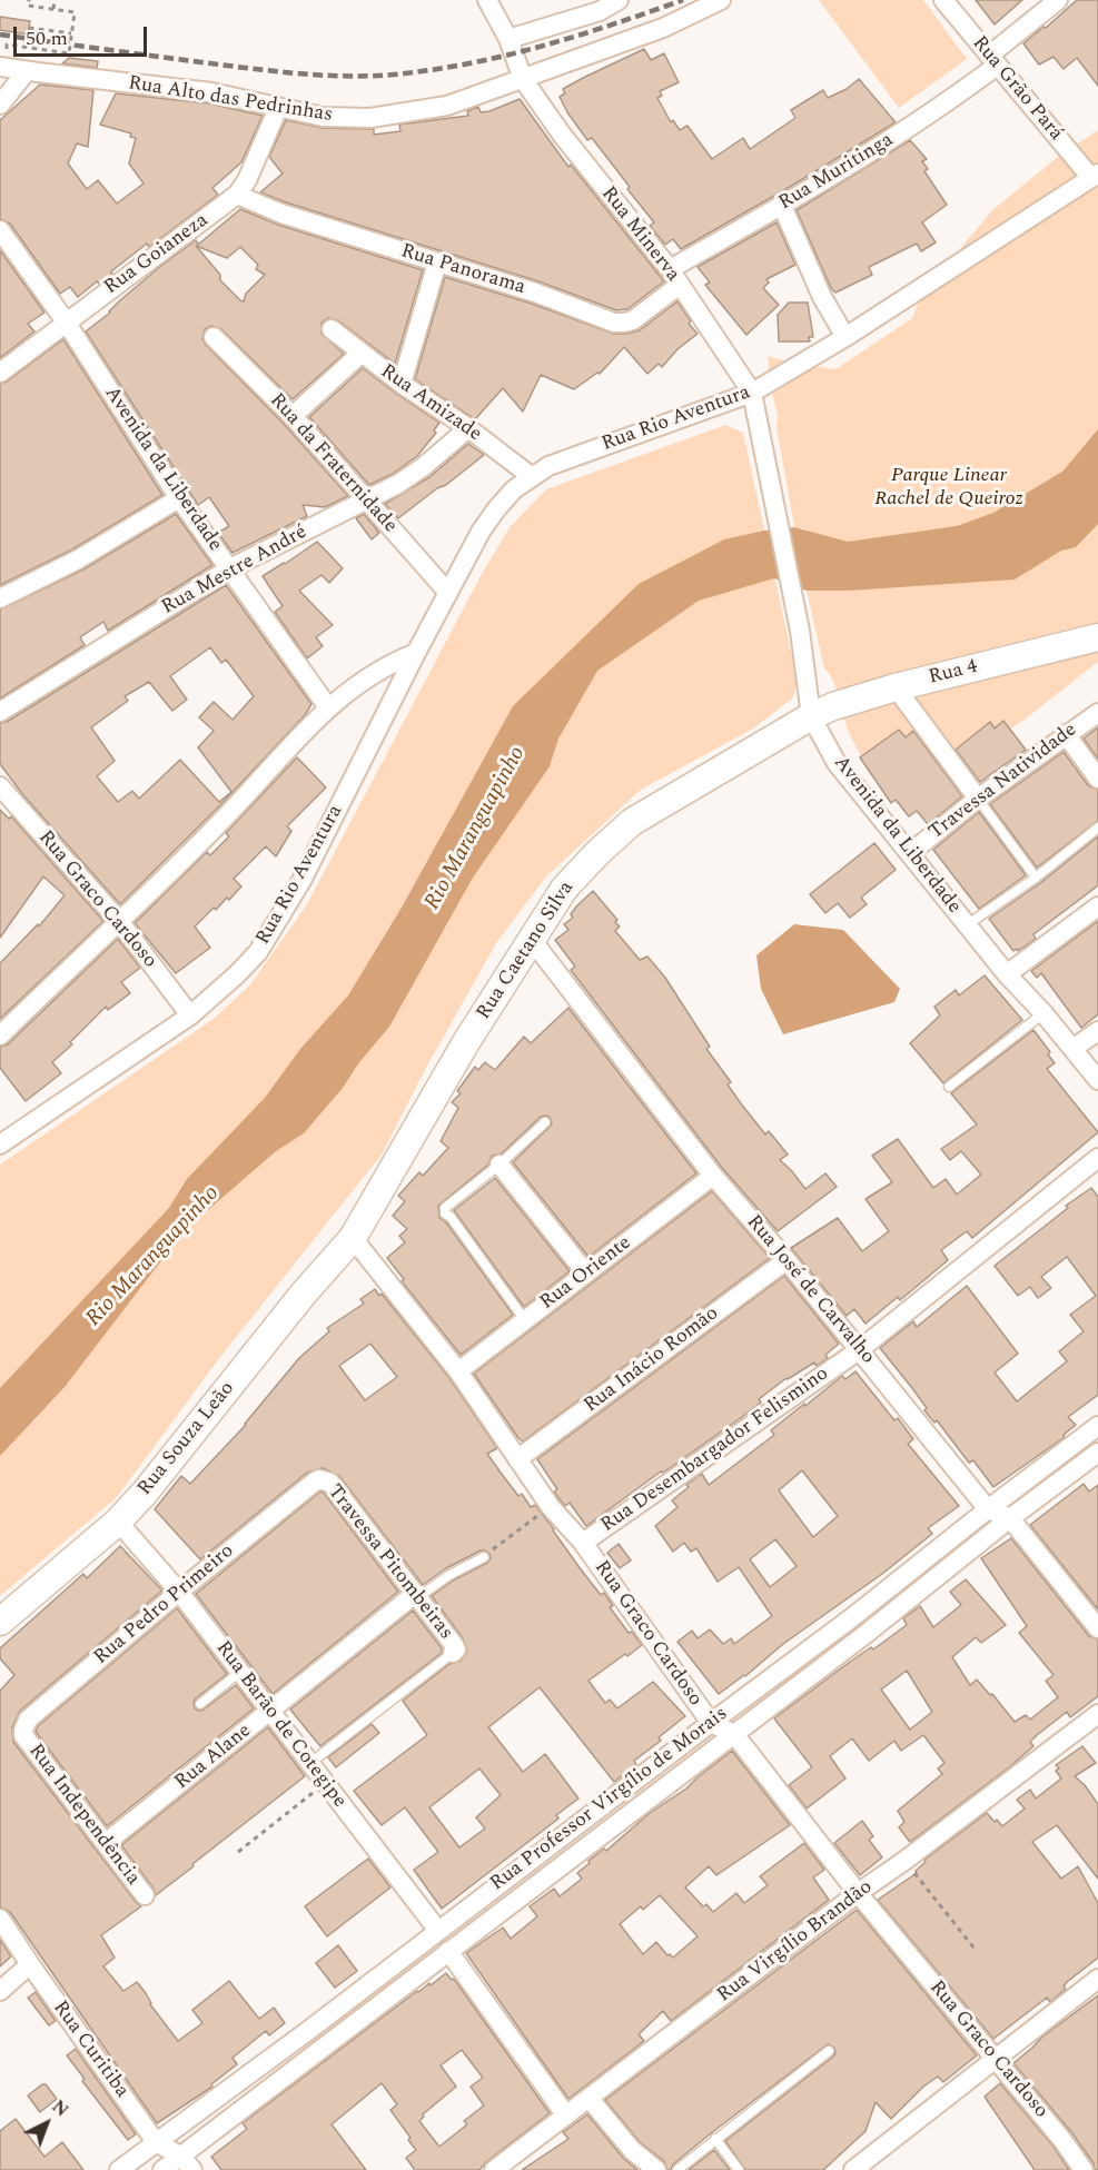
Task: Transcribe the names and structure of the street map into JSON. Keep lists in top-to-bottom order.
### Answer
{
  "streets": {
    "main road": ["Rua 4", "Rua Caetano Silva", "Rua Souza Leão"],
    "street": [
      "Rua Grão Pará",
      "Rua Alto das Pedrinhas",
      "Rua Muritinga",
      "Rua Minerva",
      "Rua Goianeza",
      "Rua Panorama",
      "Rua Amizade",
      "Rua Rio Aventura",
      "Rua da Fraternidade",
      "Avenida da Liberdade",
      "Rua Mestre André",
      "Travessa Natividade",
      "Rua Graco Cardoso",
      "Rua Oriente",
      "Rua José de Carvalho",
      "Rua Inácio Romão",
      "Rua Desembargador Felismino",
      "Travessa Pitombeiras",
      "Rua Pedro Primeiro",
      "Rua Barão de Cotegipe",
      "Rua Alane",
      "Rua Professor Virgílio de Morais",
      "Rua Independência",
      "Rua Virgílio Brandão",
      "Rua Curitiba"
    ]
  },
  "crossings": [
    ["Rua Grão Pará", "Rua Muritinga"],
    ["Rua Grão Pará", "Rua Rio Aventura"],
    ["Rua Alto das Pedrinhas", "Rua Minerva"],
    ["Rua Alto das Pedrinhas", "Rua Goianeza"],
    ["Rua Muritinga", "Rua Minerva"],
    ["Rua Muritinga", "Rua Panorama"],
    ["Rua Minerva", "Rua Panorama"],
    ["Rua Minerva", "Rua Rio Aventura"],
    ["Rua Minerva", "Avenida da Liberdade"],
    ["Rua Goianeza", "Rua Panorama"],
    ["Rua Goianeza", "Avenida da Liberdade"],
    ["Rua Amizade", "Rua Rio Aventura"],
    ["Rua Amizade", "Rua Mestre André"],
    ["Rua Rio Aventura", "Rua da Fraternidade"],
    ["Rua Rio Aventura", "Avenida da Liberdade"],
    ["Rua Rio Aventura", "Rua Graco Cardoso"],
    ["Rua da Fraternidade", "Rua Mestre André"],
    ["Avenida da Liberdade", "Rua Mestre André"],
    ["Avenida da Liberdade", "Rua 4"],
    ["Avenida da Liberdade", "Travessa Natividade"],
    ["Avenida da Liberdade", "Rua Caetano Silva"],
    ["Rua 4", "Rua Caetano Silva"],
    ["Rua Graco Cardoso", "Rua Caetano Silva"],
    ["Rua Graco Cardoso", "Rua Oriente"],
    ["Rua Graco Cardoso", "Rua Inácio Romão"],
    ["Rua Graco Cardoso", "Rua Souza Leão"],
    ["Rua Graco Cardoso", "Rua Desembargador Felismino"],
    ["Rua Graco Cardoso", "Rua Professor Virgílio de Morais"],
    ["Rua Graco Cardoso", "Rua Virgílio Brandão"],
    ["Rua Caetano Silva", "Rua José de Carvalho"],
    ["Rua Caetano Silva", "Rua Souza Leão"],
    ["Rua Oriente", "Rua José de Carvalho"],
    ["Rua José de Carvalho", "Rua Inácio Romão"],
    ["Rua José de Carvalho", "Rua Desembargador Felismino"],
    ["Rua José de Carvalho", "Rua Professor Virgílio de Morais"],
    ["Rua Souza Leão", "Rua Barão de Cotegipe"],
    ["Travessa Pitombeiras", "Rua Pedro Primeiro"],
    ["Travessa Pitombeiras", "Rua Alane"],
    ["Rua Pedro Primeiro", "Rua Barão de Cotegipe"],
    ["Rua Pedro Primeiro", "Rua Independência"],
    ["Rua Barão de Cotegipe", "Rua Alane"],
    ["Rua Barão de Cotegipe", "Rua Professor Virgílio de Morais"],
    ["Rua Alane", "Rua Independência"],
    ["Rua Professor Virgílio de Morais", "Rua Curitiba"]
  ],
  "water": ["Rio Maranguapinho"],
  "parks": ["Parque Linear Rachel de Queiroz"],
  "scale_bar": "50 m",
  "north": "top right"
}
